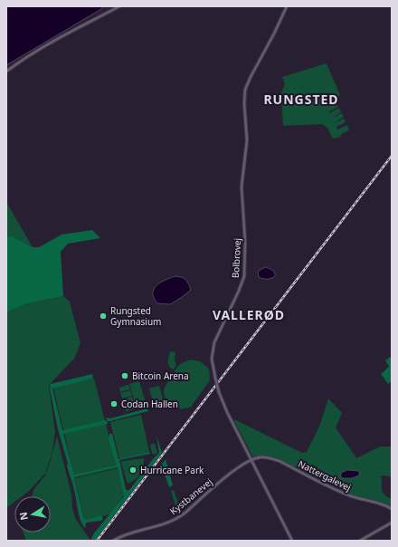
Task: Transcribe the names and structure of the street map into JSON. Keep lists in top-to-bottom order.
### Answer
{
  "streets": {
    "street": ["Bolbrovej", "Nattergalevej", "Kystbanevej"]
  },
  "crossings": [
    ["Bolbrovej", "Nattergalevej"],
    ["Bolbrovej", "Kystbanevej"],
    ["Nattergalevej", "Kystbanevej"]
  ],
  "districts": ["RUNGSTED", "VALLERØD"],
  "places": [
    "Rungsted Gymnasium",
    "Bitcoin Arena",
    "Codan Hallen",
    "Hurricane Park"
  ],
  "north": "left"
}
